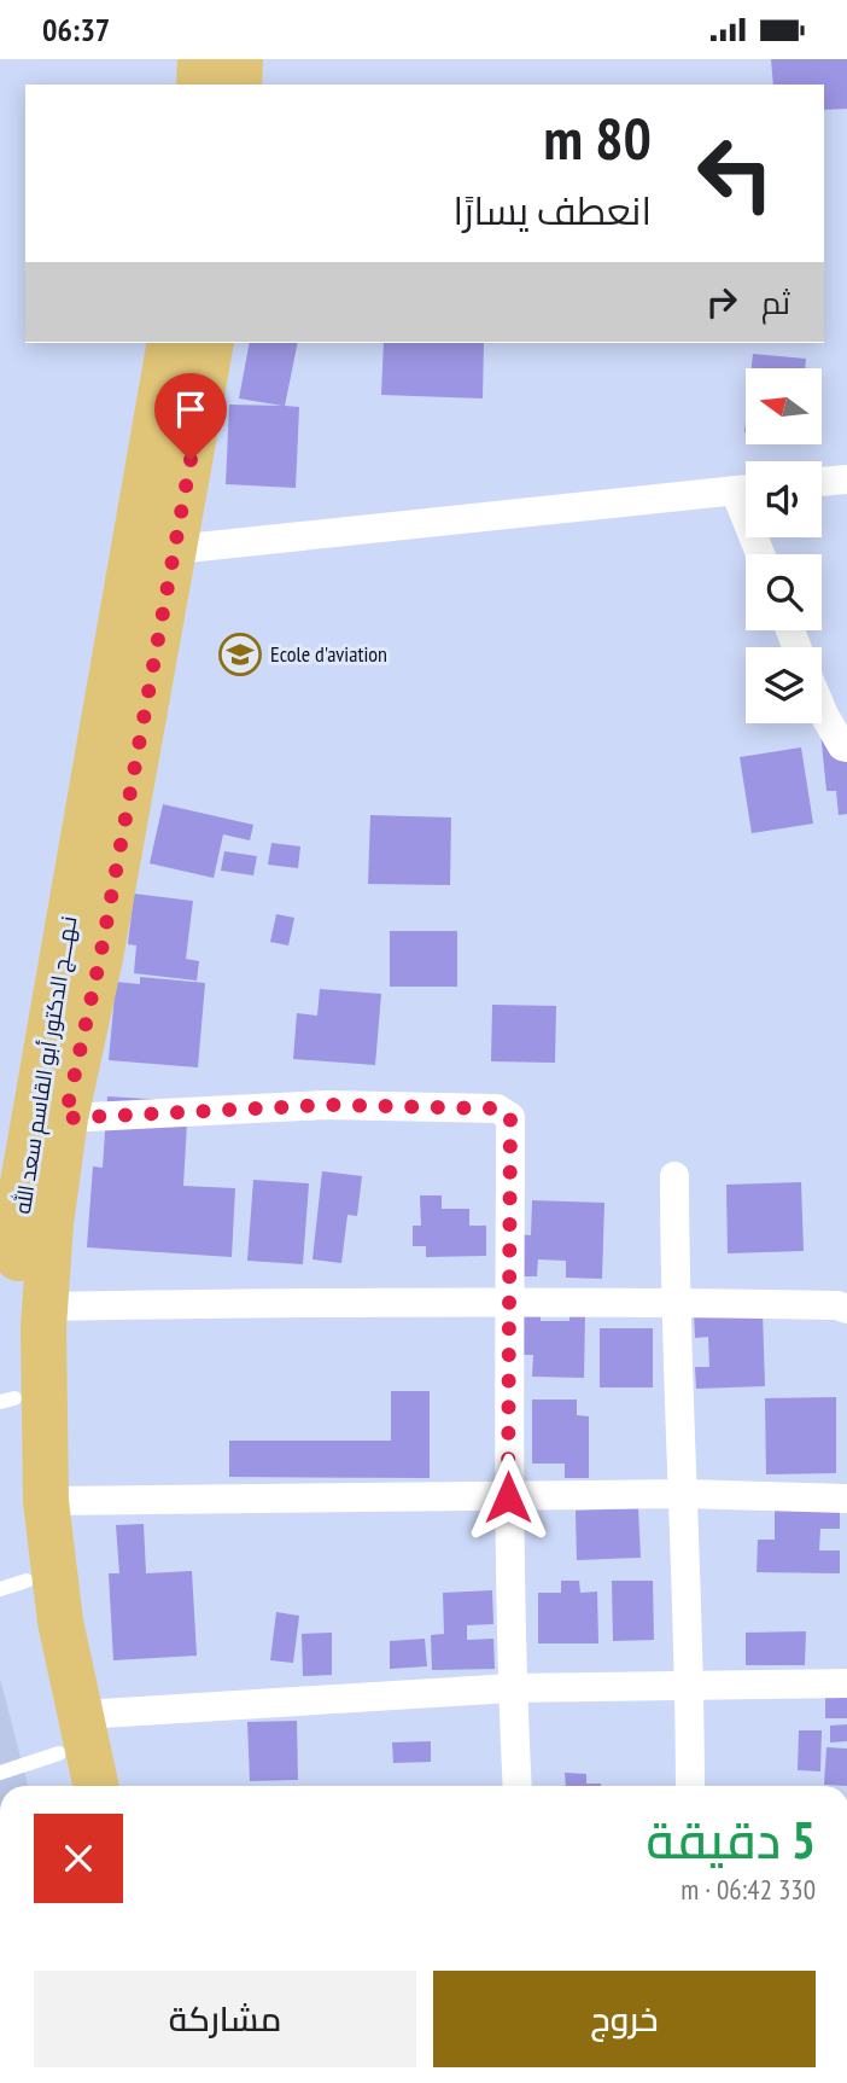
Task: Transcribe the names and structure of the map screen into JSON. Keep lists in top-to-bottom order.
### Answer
{
  "streets": {
    "main road": ["نـهـــج الدكتور أبو القاسم سعد الله"]
  },
  "places": {
    "school or university": ["Ecole d'aviation"]
  },
  "north": "left",
  "page": {
    "status": "06:37",
    "turn": ["80 m", "انعطف يسارًا"],
    "then": "ثم",
    "heading": ["5 دقيقة", "330 m · 06:42"],
    "buttons": ["خروج", "مشاركة"]
  }
}
